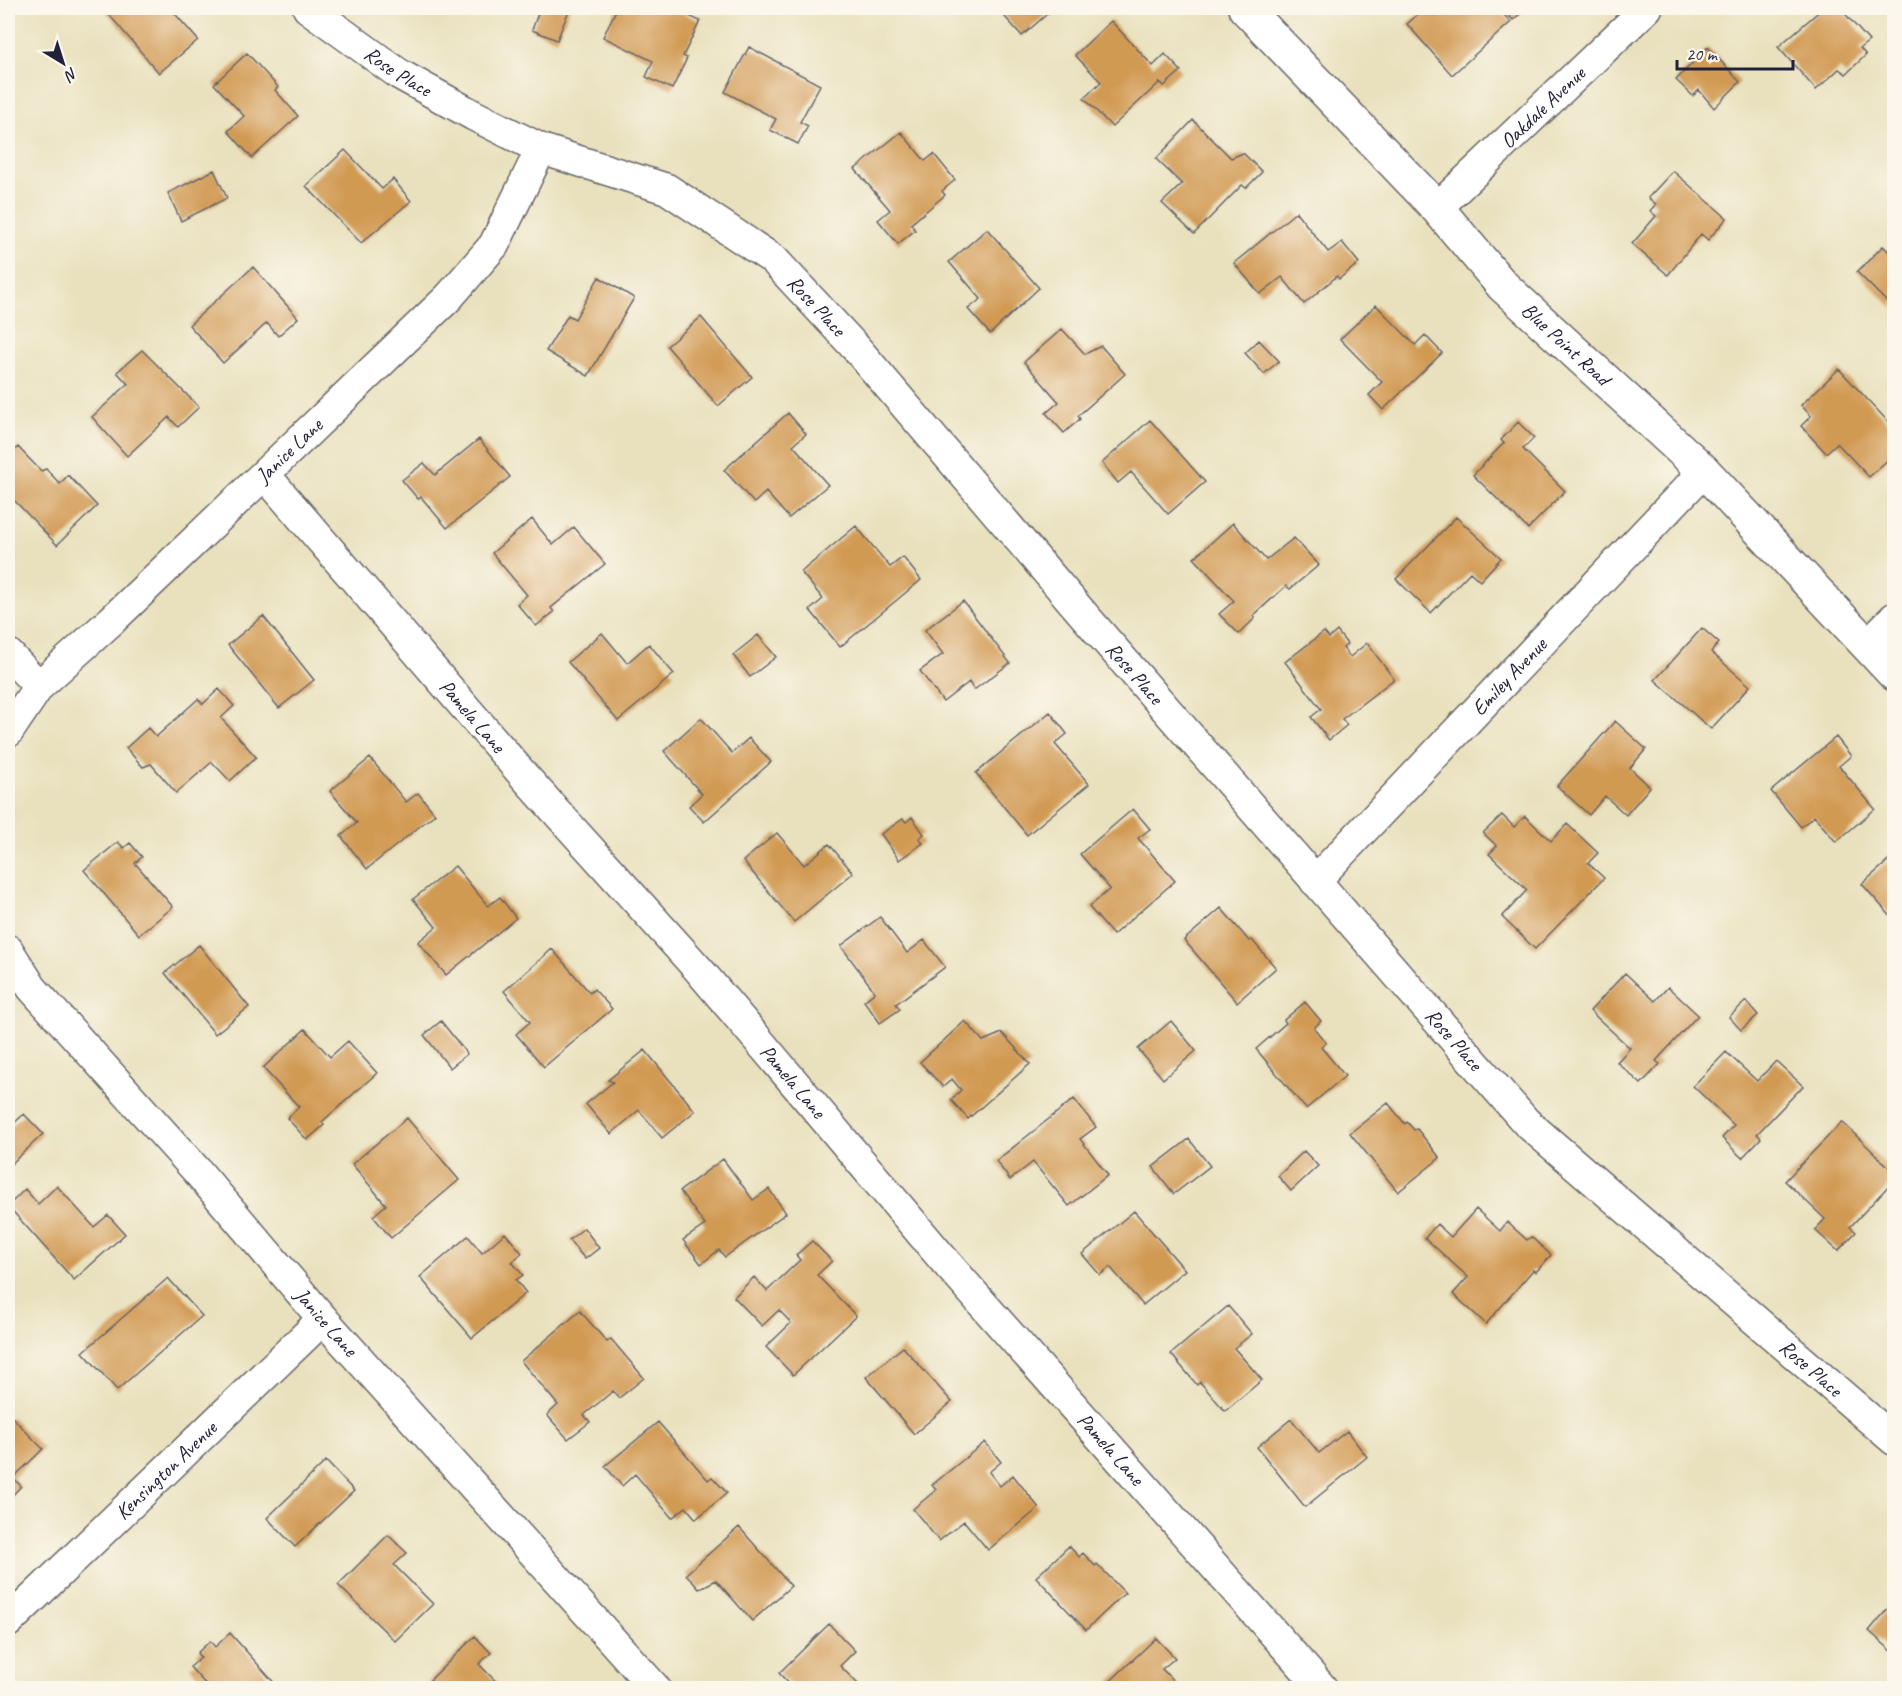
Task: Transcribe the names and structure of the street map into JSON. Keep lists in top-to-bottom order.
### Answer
{
  "streets": {
    "street": [
      "Rose Place",
      "Oakdale Avenue",
      "Blue Point Road",
      "Janice Lane",
      "Emiley Avenue",
      "Pamela Lane",
      "Kensington Avenue"
    ]
  },
  "crossings": [
    ["Rose Place", "Janice Lane"],
    ["Rose Place", "Emiley Avenue"],
    ["Oakdale Avenue", "Blue Point Road"],
    ["Blue Point Road", "Emiley Avenue"],
    ["Janice Lane", "Pamela Lane"],
    ["Janice Lane", "Kensington Avenue"]
  ],
  "scale_bar": "20 m",
  "north": "bottom right"
}
